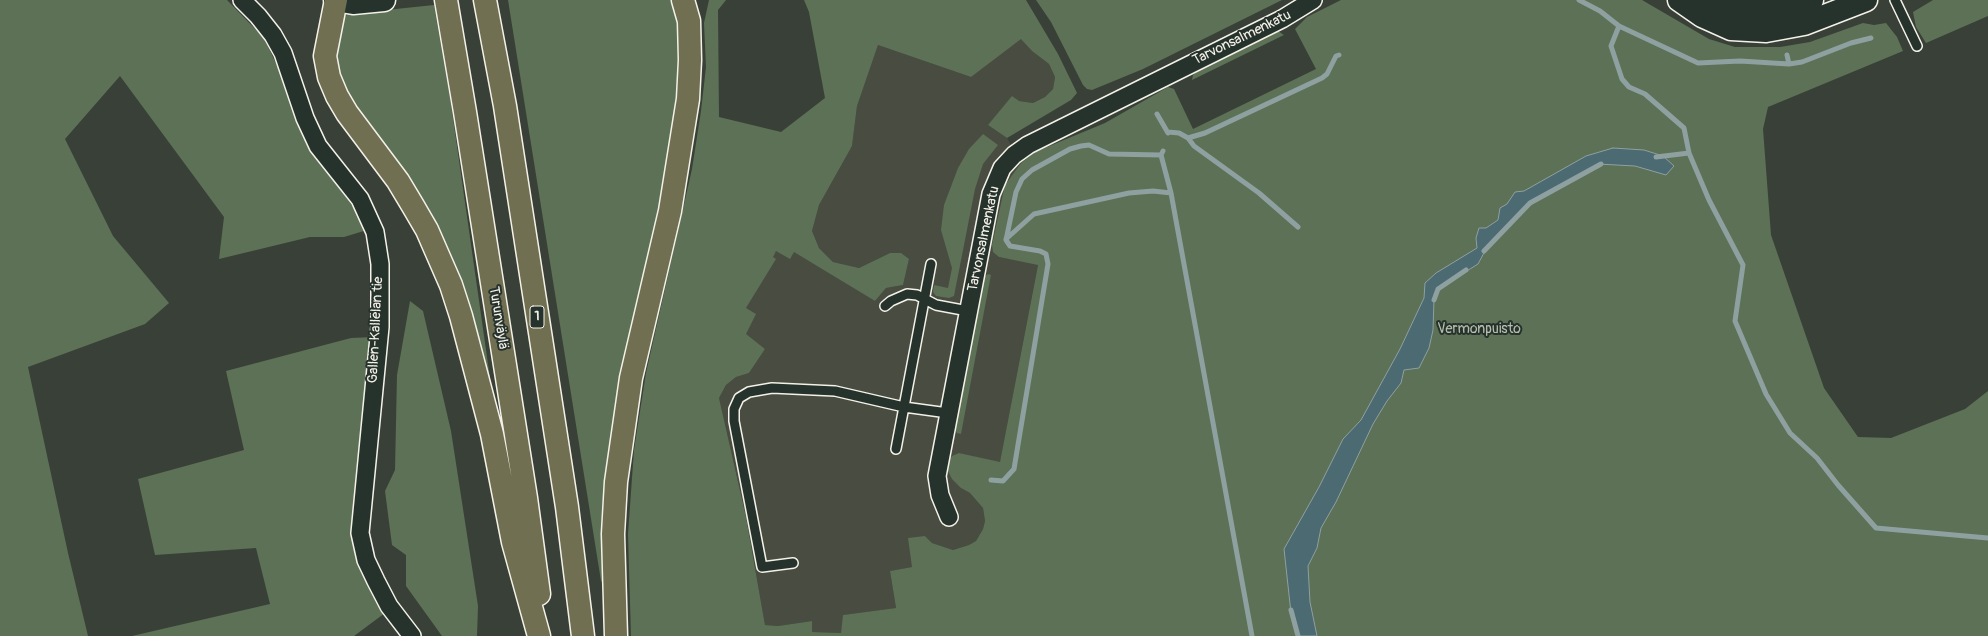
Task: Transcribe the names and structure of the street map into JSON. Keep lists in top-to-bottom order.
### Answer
{
  "streets": {
    "highway": ["1", "Turunväylä"],
    "street": ["Tarvonsalmenkatu", "Gallen-Kallelan tie"]
  },
  "parks": ["Vermonpuisto"]
}
